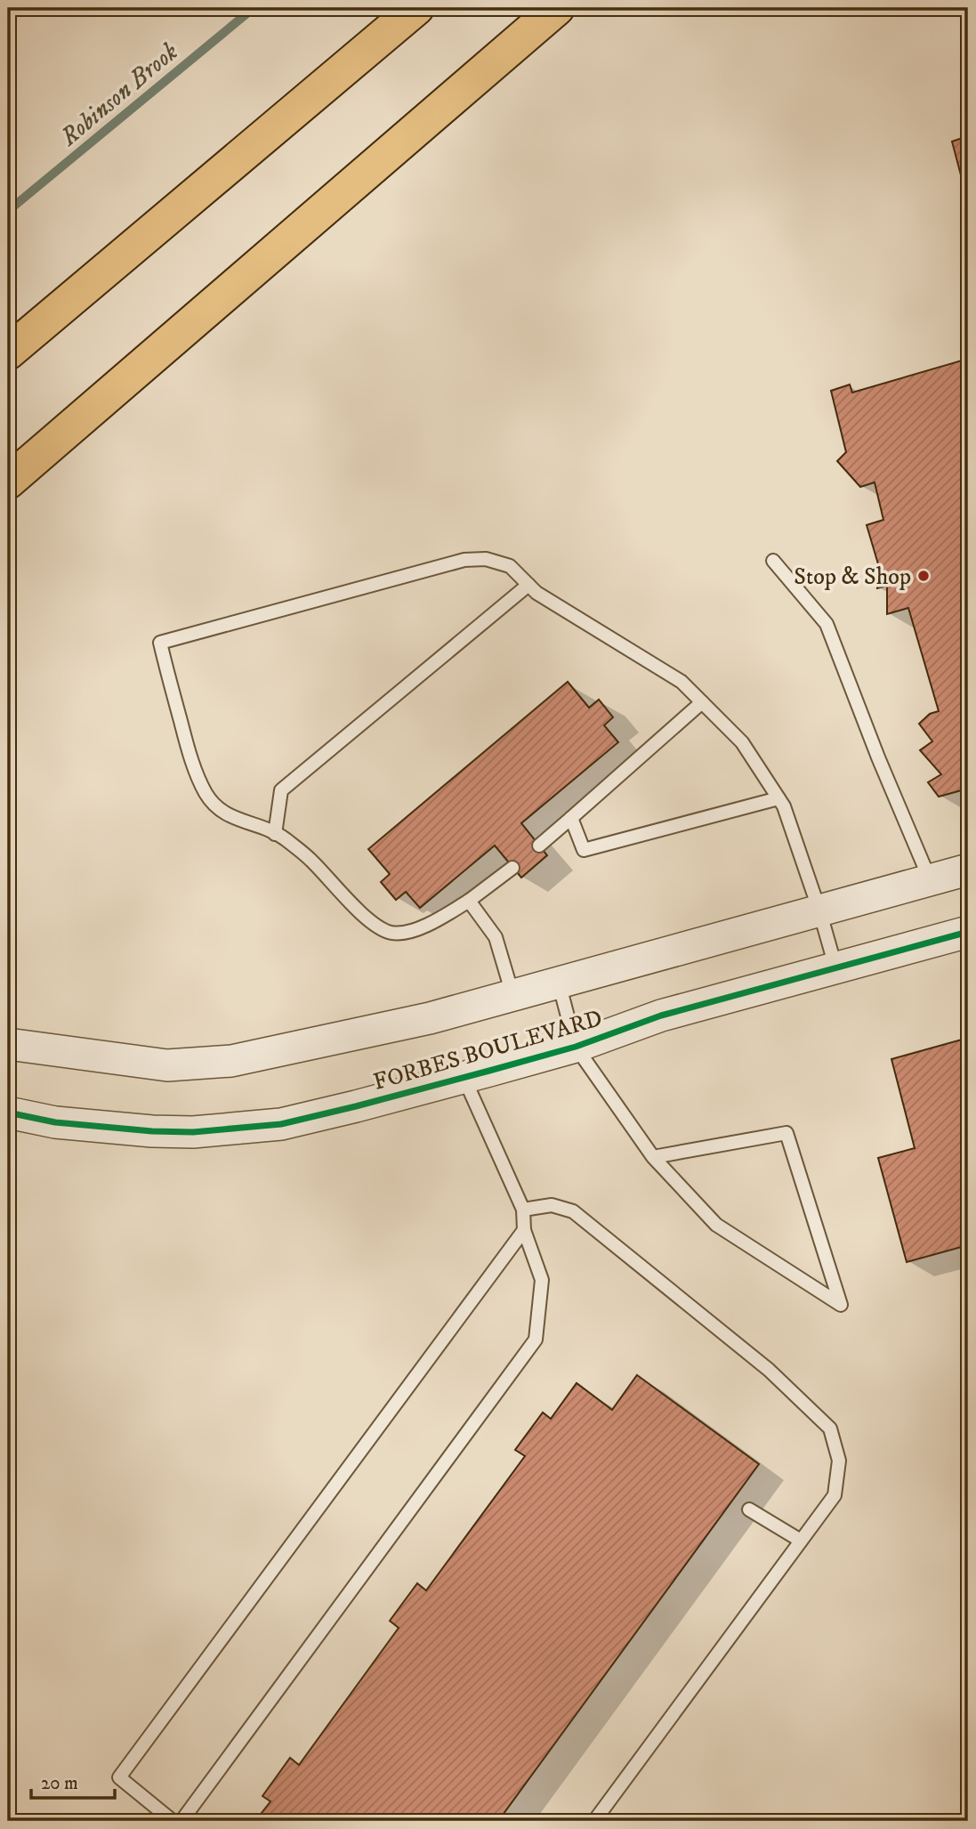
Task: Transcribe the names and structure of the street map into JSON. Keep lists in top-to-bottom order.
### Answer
{
  "streets": {
    "street": ["FORBES BOULEVARD"]
  },
  "water": ["Robinson Brook"],
  "places": ["Stop & Shop"],
  "scale_bar": "20 m"
}
